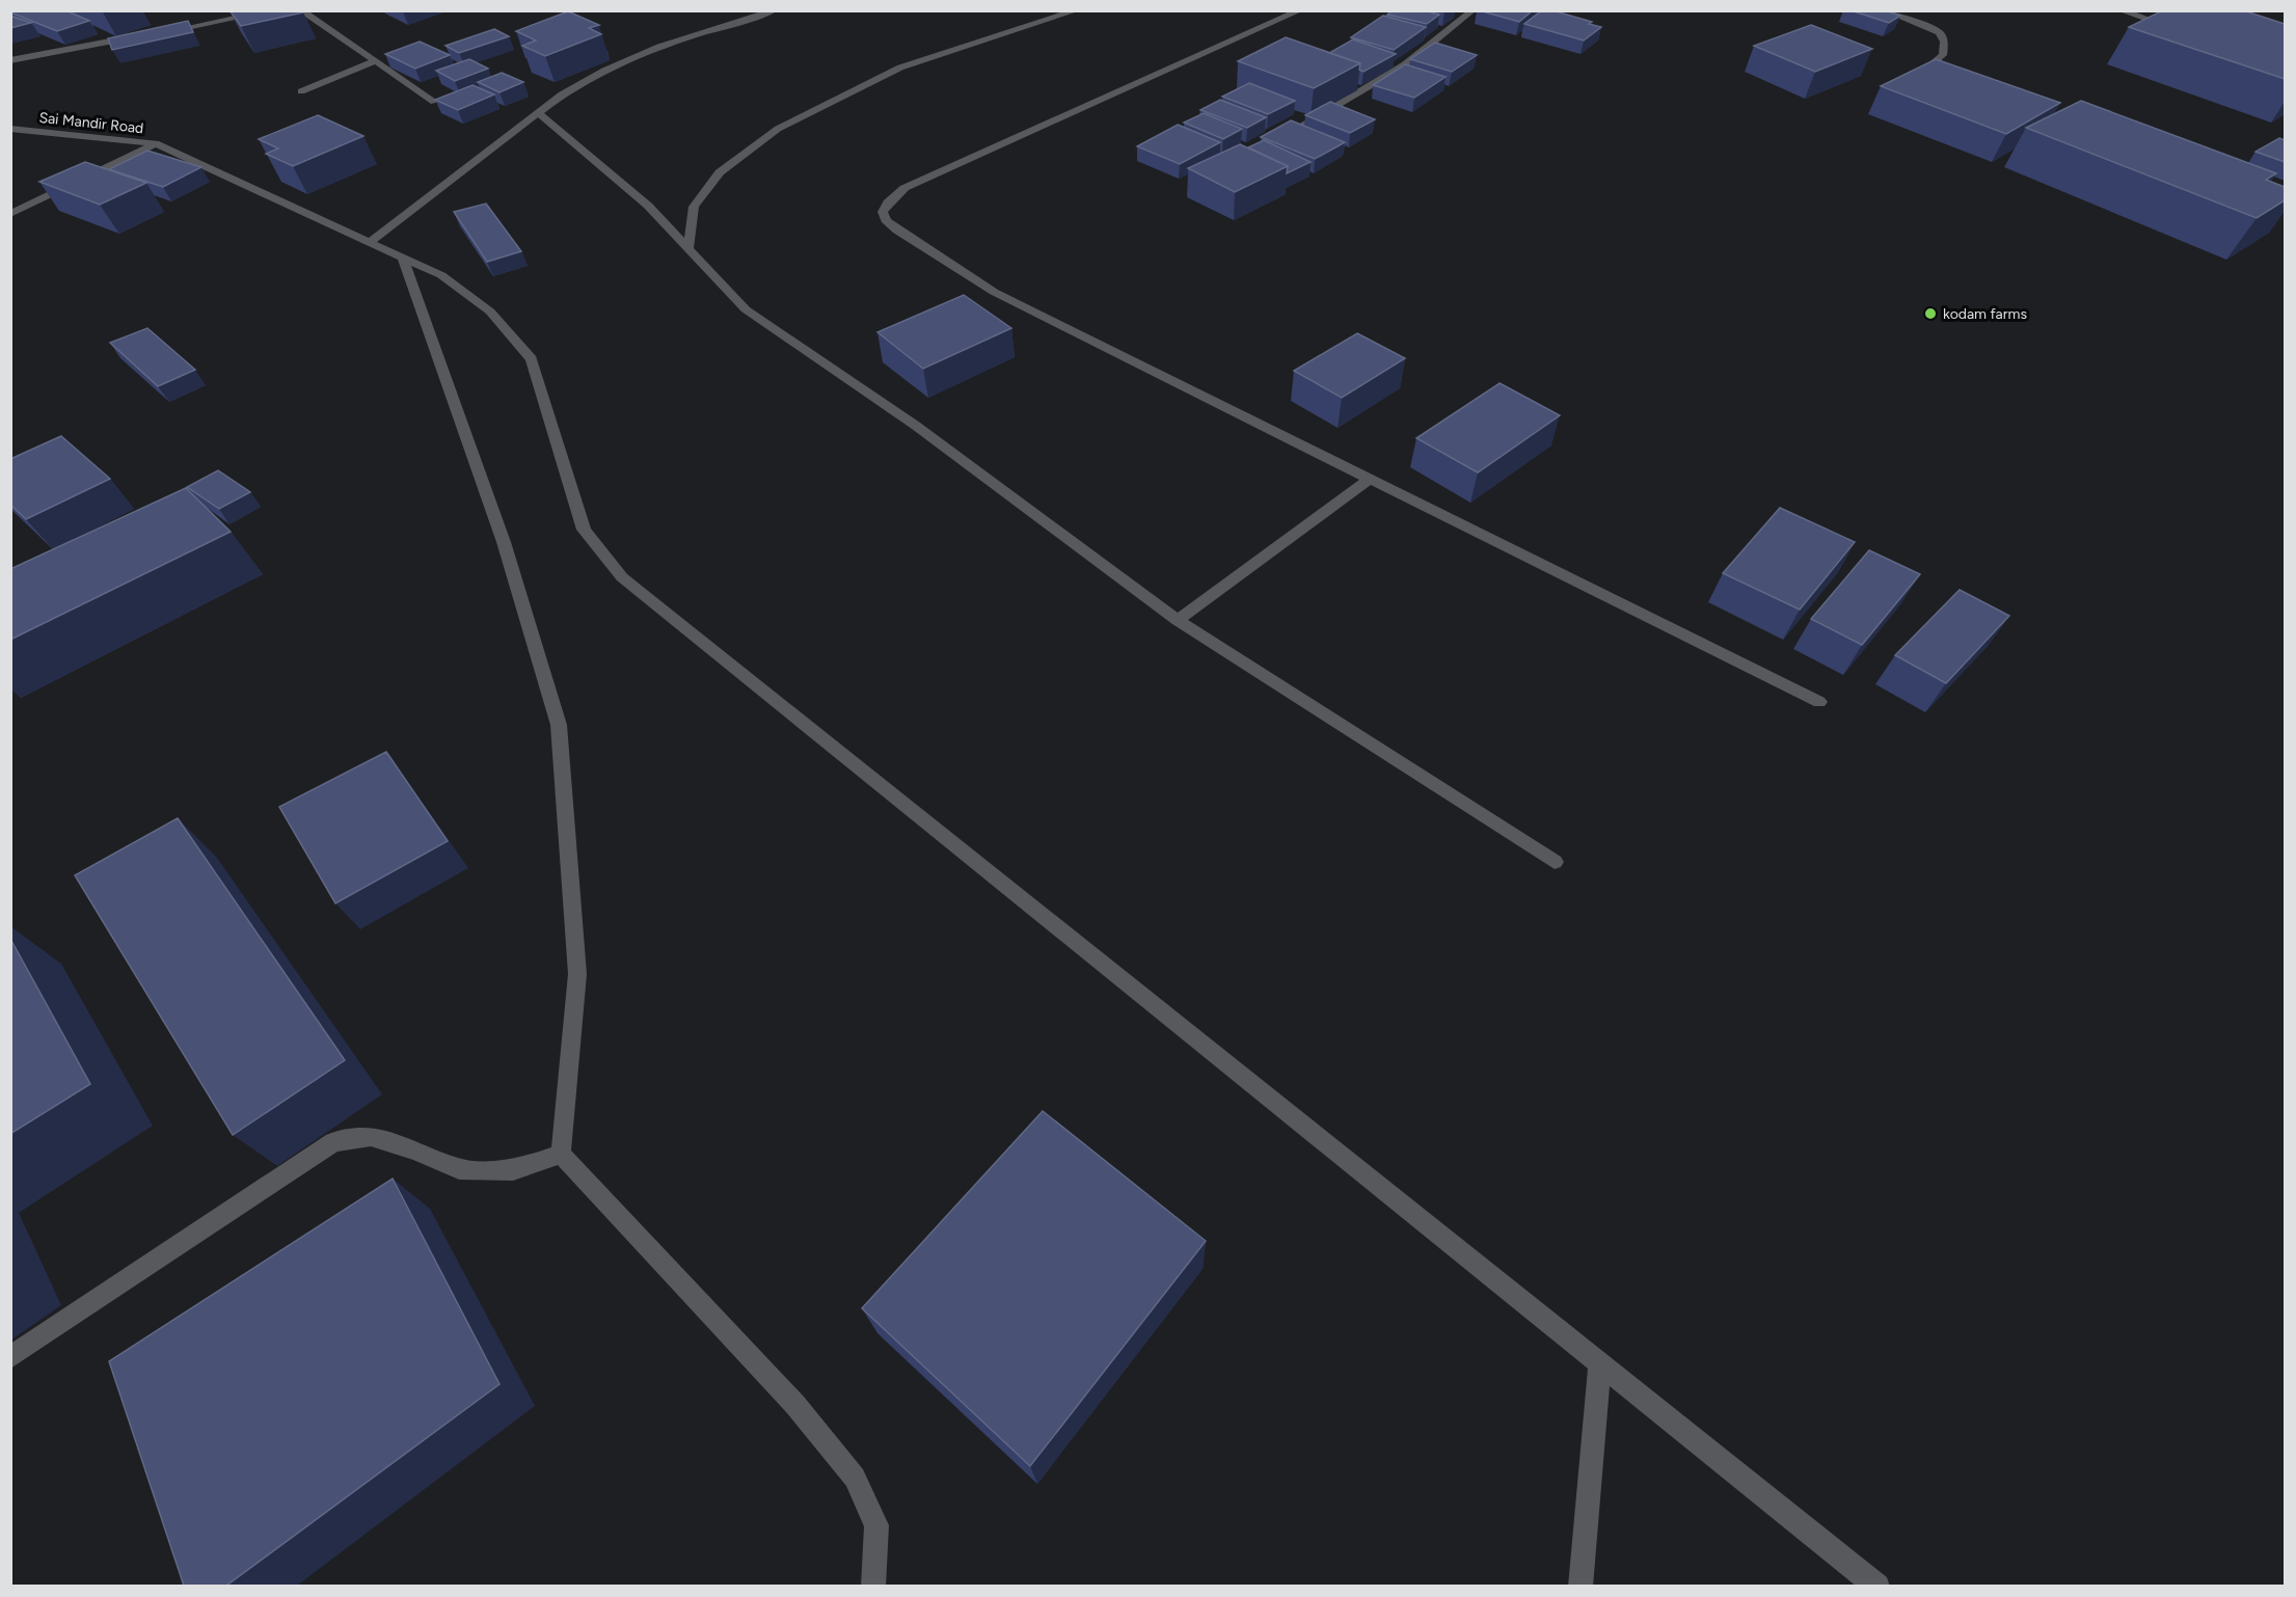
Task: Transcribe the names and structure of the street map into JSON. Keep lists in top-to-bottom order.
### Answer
{
  "streets": {
    "street": ["Sai Mandir Road"]
  },
  "places": ["kodam farms"]
}
